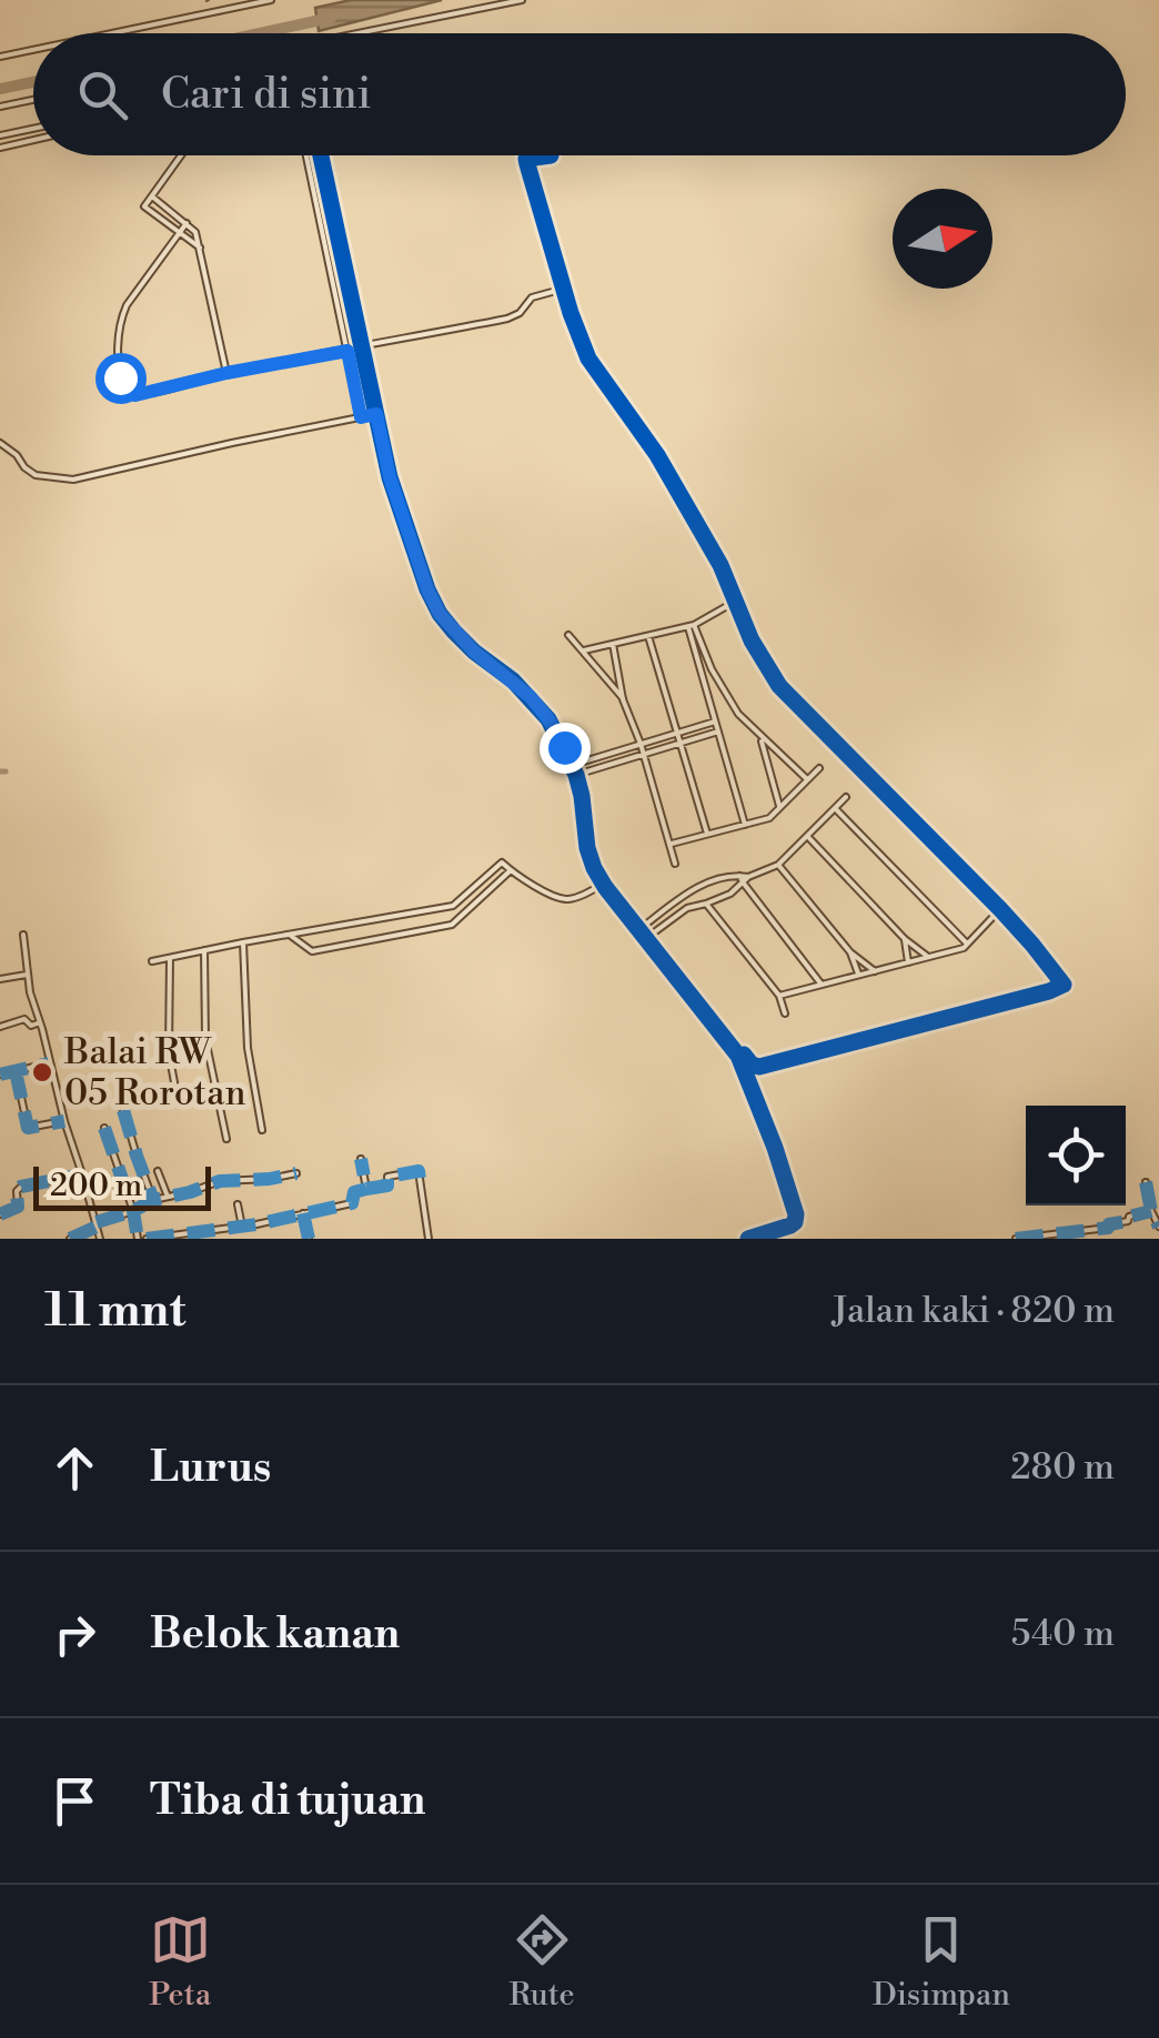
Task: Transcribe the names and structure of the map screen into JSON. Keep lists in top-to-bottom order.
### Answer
{
  "places": ["Balai RW 05 Rorotan"],
  "scale_bar": "200 m",
  "north": "right",
  "page": {
    "search": "Cari di sini",
    "scale": "200 m",
    "heading": ["11 mnt", "Jalan kaki · 820 m"],
    "list": [
      ["Lurus", "280 m"],
      ["Belok kanan", "540 m"],
      "Tiba di tujuan"
    ],
    "nav": ["Peta", "Rute", "Disimpan"]
  }
}
